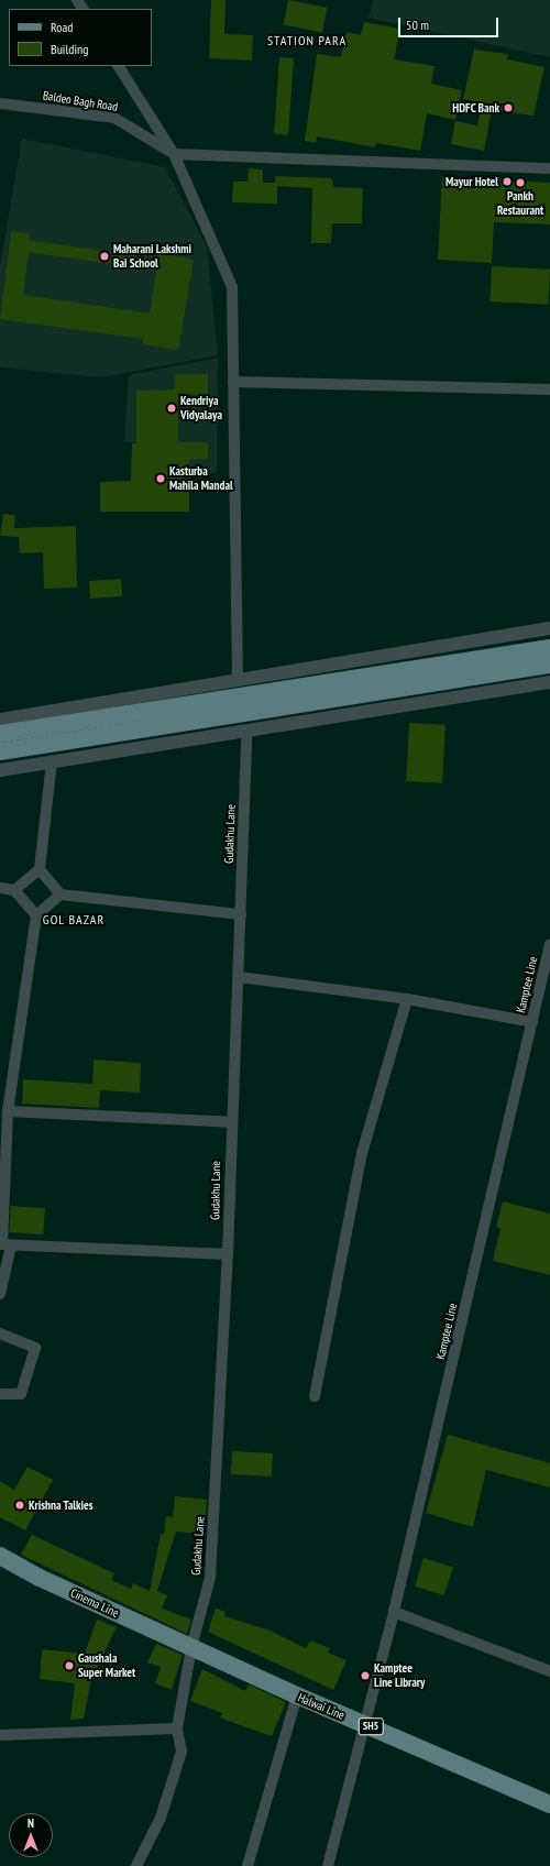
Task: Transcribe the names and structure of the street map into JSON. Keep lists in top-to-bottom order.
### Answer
{
  "streets": {
    "main road": ["Cinema Line", "Halwai Line", "SH5"],
    "street": ["Baldeo Bagh Road", "Gudakhu Lane", "Kamptee Line"]
  },
  "crossings": [
    ["Gudakhu Lane", "Cinema Line"],
    ["Gudakhu Lane", "Halwai Line"],
    ["Kamptee Line", "Halwai Line"],
    ["Cinema Line", "Halwai Line"]
  ],
  "districts": ["STATION PARA", "GOL BAZAR"],
  "places": [
    "HDFC Bank",
    "Mayur Hotel",
    "Pankh Restaurant",
    "Maharani Lakshmi Bai School",
    "Kendriya Vidyalaya",
    "Kasturba Mahila Mandal",
    "Krishna Talkies",
    "Gaushala Super Market",
    "Kamptee Line Library"
  ],
  "legend": ["Road", "Building"],
  "scale_bar": "50 m",
  "north": "top"
}
